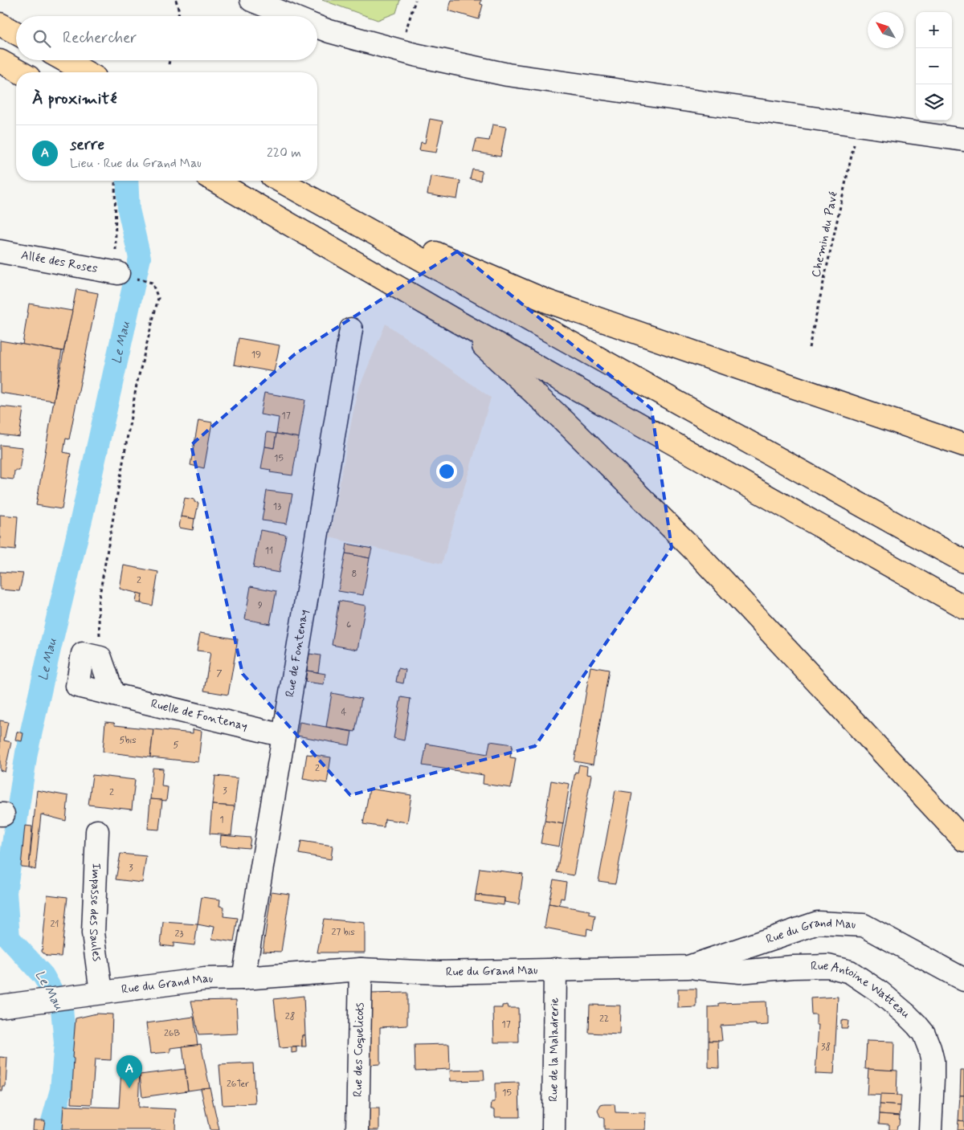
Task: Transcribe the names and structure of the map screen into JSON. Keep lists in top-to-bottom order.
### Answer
{
  "streets": {
    "street": [
      "Allée des Roses",
      "Rue de Fontenay",
      "Ruelle de Fontenay",
      "Impasse des Saules",
      "Rue du Grand Mau",
      "Rue Antoine Watteau",
      "Rue des Coquelicots",
      "Rue de la Maladrerie"
    ],
    "path": ["Chemin du Pavé"]
  },
  "crossings": [
    ["Rue de Fontenay", "Ruelle de Fontenay"],
    ["Rue de Fontenay", "Rue du Grand Mau"],
    ["Impasse des Saules", "Rue du Grand Mau"],
    ["Rue du Grand Mau", "Rue Antoine Watteau"],
    ["Rue du Grand Mau", "Rue des Coquelicots"],
    ["Rue du Grand Mau", "Rue de la Maladrerie"]
  ],
  "water": ["Le Mau"],
  "house_numbers": [
    "19",
    "17",
    "15",
    "13",
    "11",
    "8",
    "2",
    "9",
    "6",
    "7",
    "4",
    "5bis",
    "5",
    "2",
    "3",
    "2",
    "1",
    "3",
    "21",
    "27 bis",
    "23",
    "28",
    "22",
    "17",
    "26B",
    "38",
    "26Ter",
    "15"
  ],
  "north": "top left",
  "page": {
    "map_buttons": ["+", "−"],
    "search": "Rechercher",
    "heading": "À proximité",
    "list": [
      {
        "mark": "A",
        "name": "serre",
        "note": "Lieu · Rue du Grand Mau",
        "value": "220 m"
      }
    ],
    "pins": "A"
  }
}
